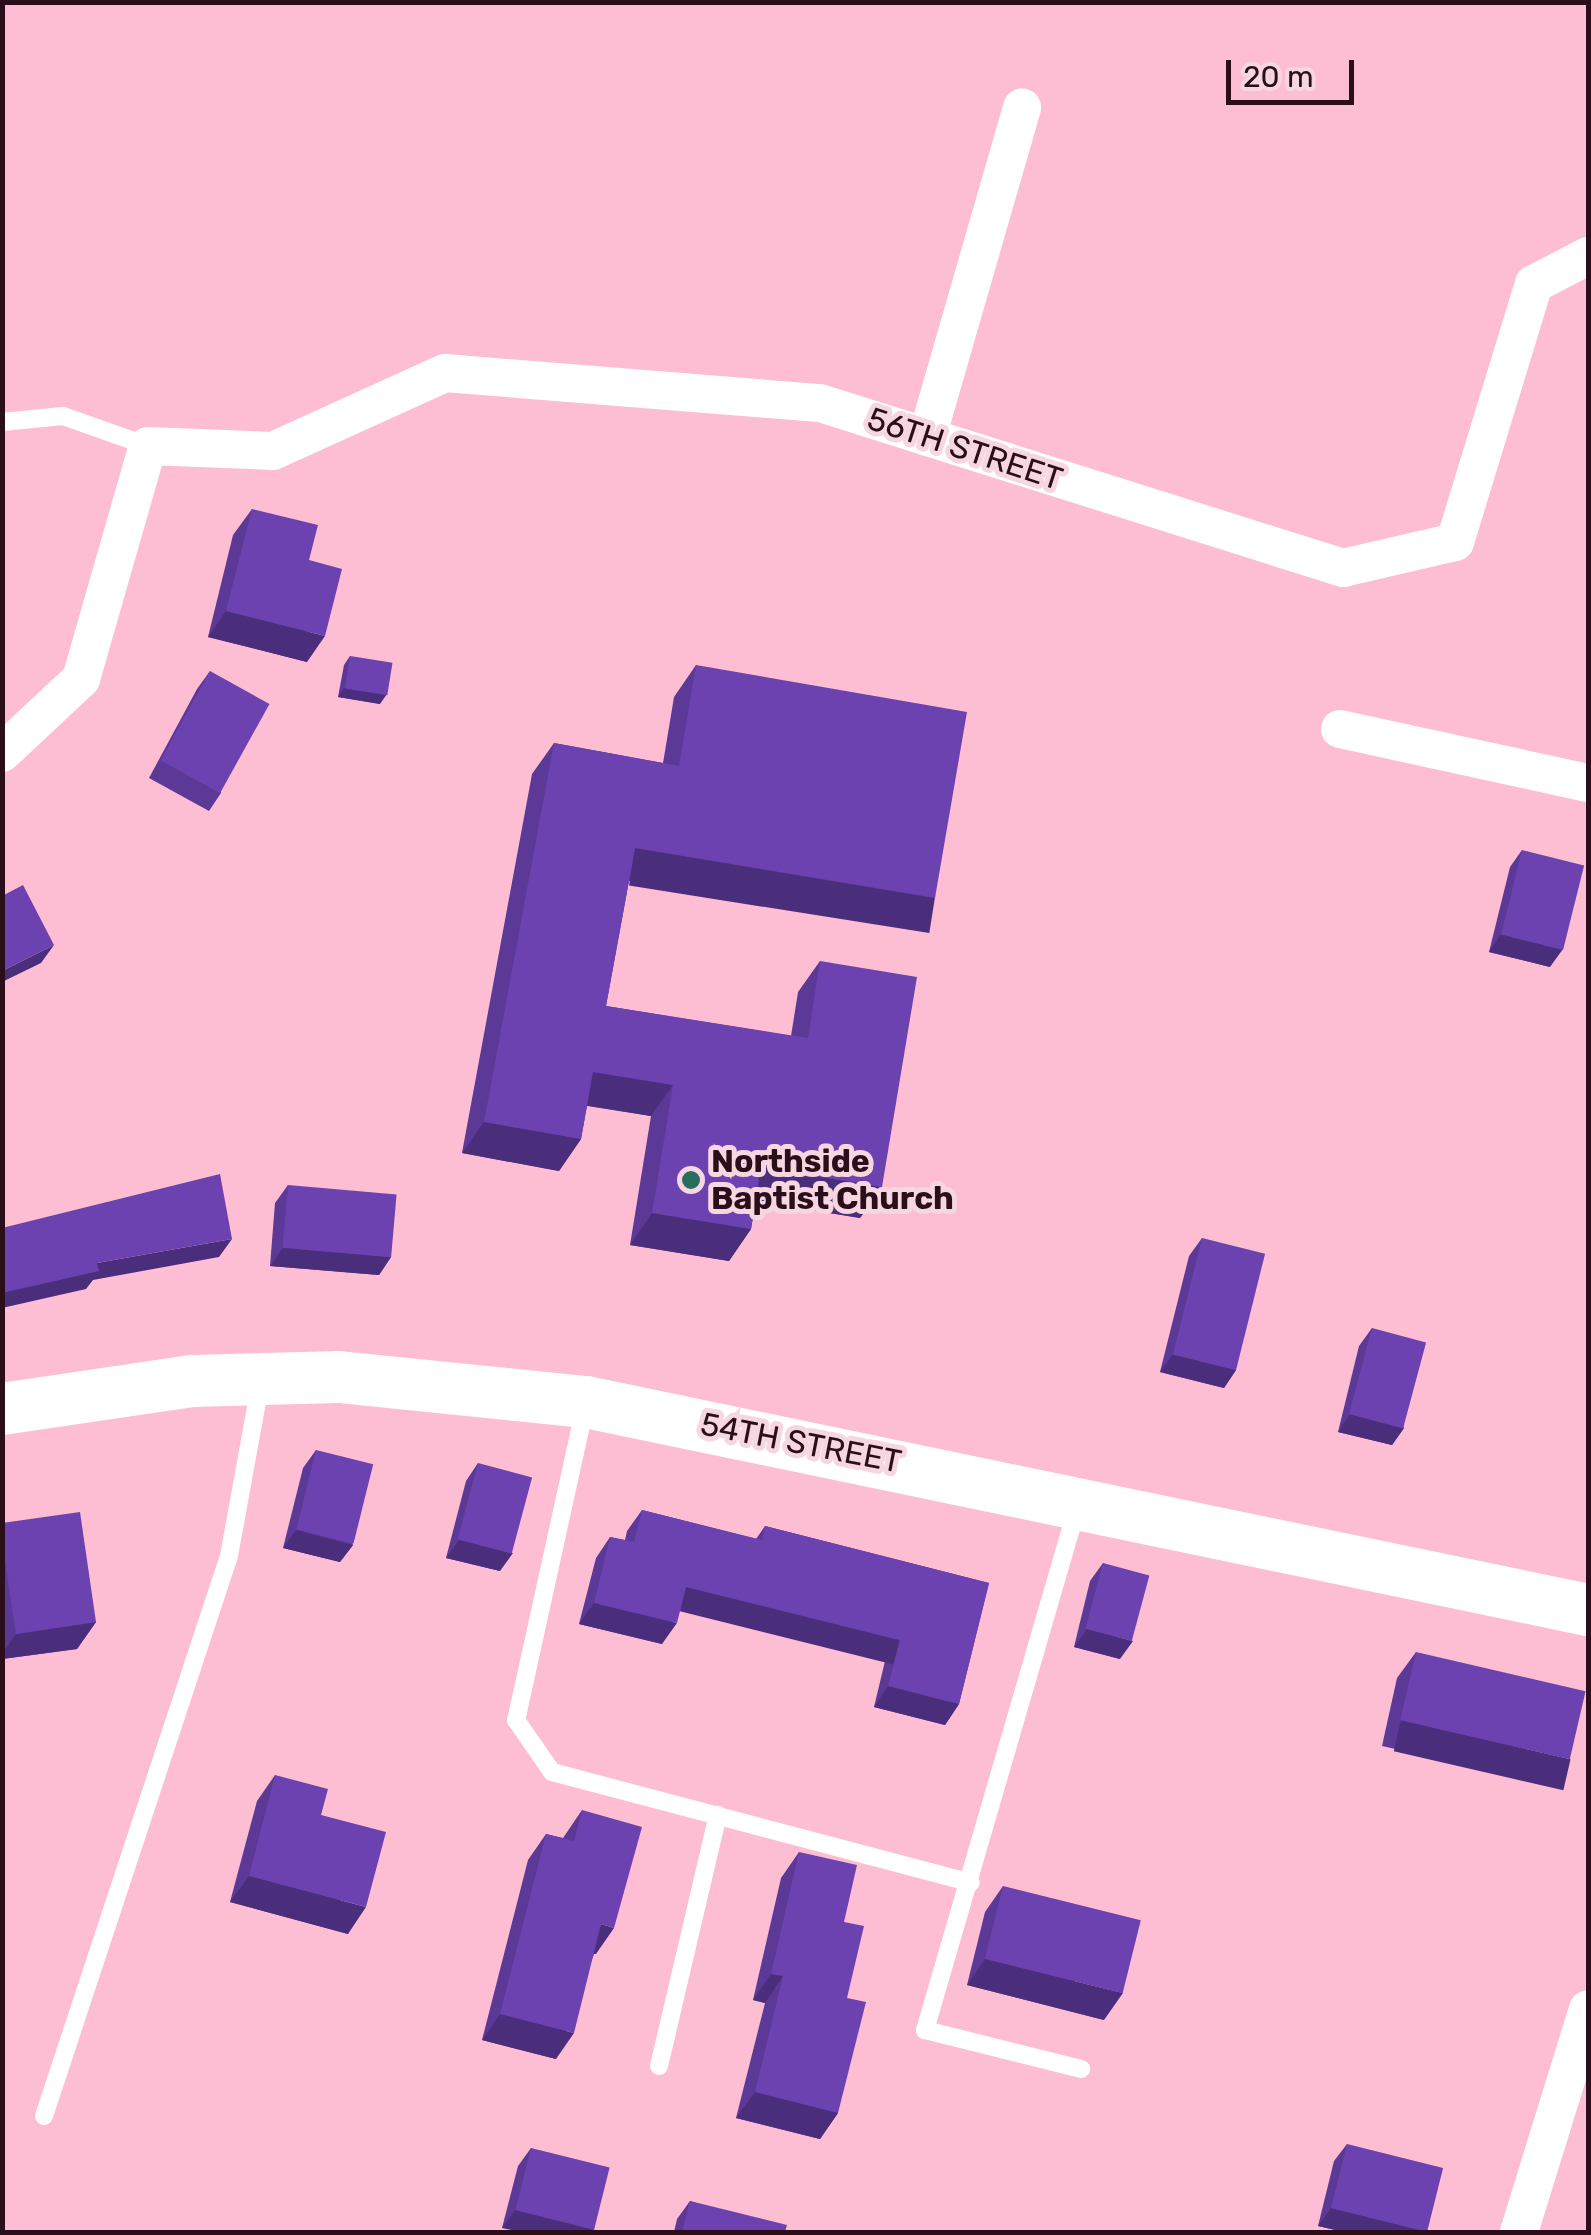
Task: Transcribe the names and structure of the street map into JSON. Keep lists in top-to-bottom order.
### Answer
{
  "streets": {
    "main road": ["54TH STREET"],
    "street": ["56TH STREET"]
  },
  "places": ["Northside Baptist Church"],
  "scale_bar": "20 m"
}
